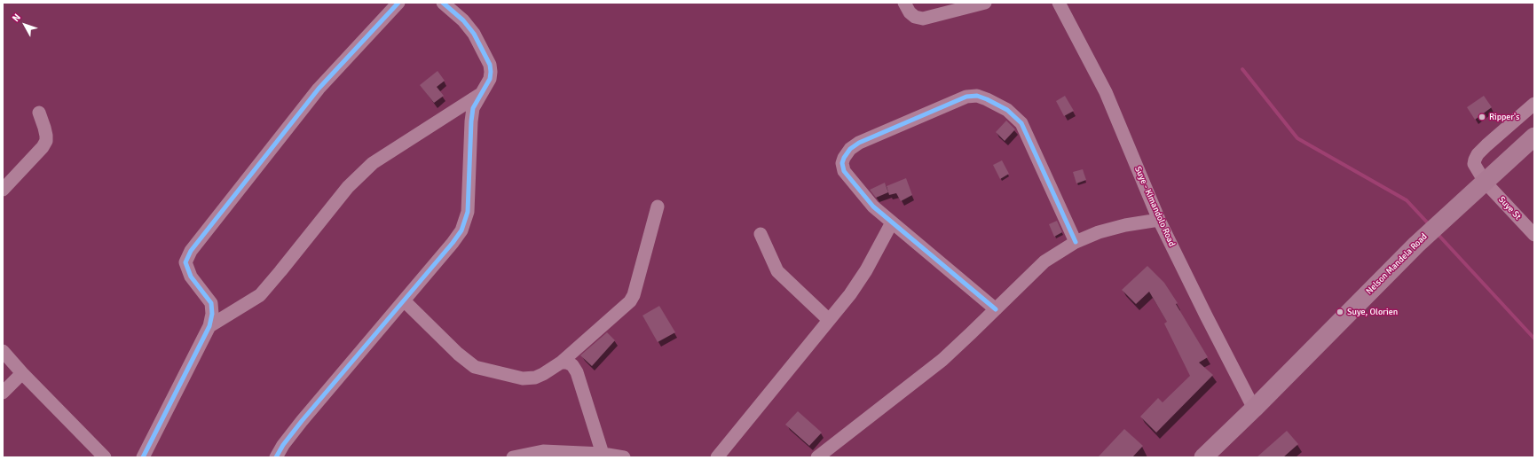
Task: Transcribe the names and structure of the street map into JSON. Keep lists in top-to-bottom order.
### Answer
{
  "streets": {
    "main road": ["Nelson Mandela Road"],
    "street": ["Suye - Kimandolo Road", "Suye St"]
  },
  "crossings": [
    ["Suye - Kimandolo Road", "Nelson Mandela Road"],
    ["Suye St", "Nelson Mandela Road"]
  ],
  "places": ["Ripper's", "Suye, Olorien"],
  "north": "top left"
}
